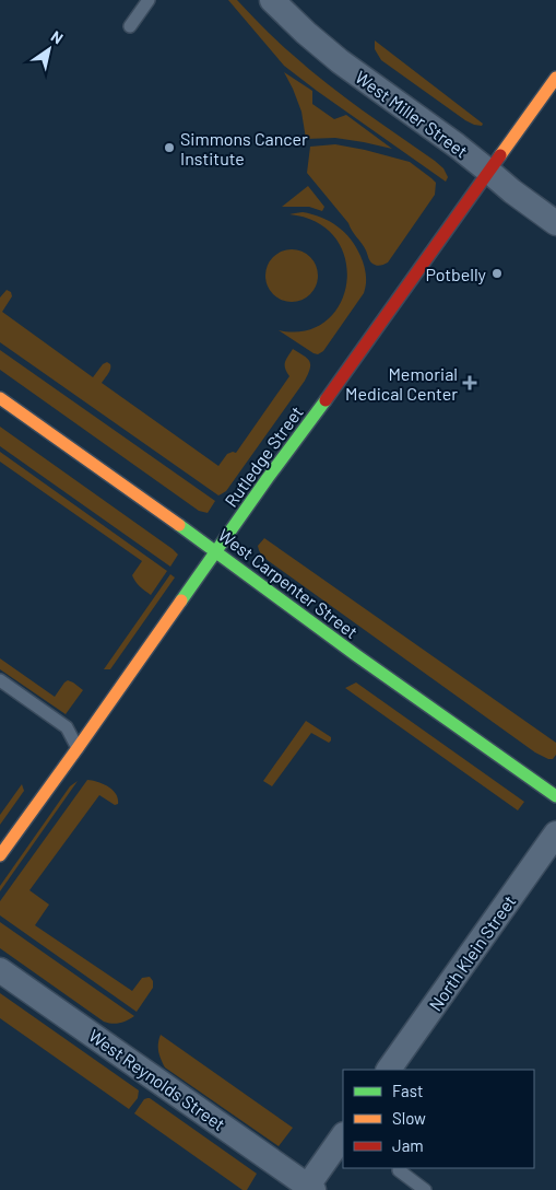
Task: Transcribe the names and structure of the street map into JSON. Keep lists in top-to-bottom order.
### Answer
{
  "streets": {
    "street": [
      "West Miller Street",
      "Rutledge Street",
      "West Carpenter Street",
      "North Klein Street",
      "West Reynolds Street"
    ]
  },
  "crossings": [
    ["West Miller Street", "Rutledge Street"],
    ["Rutledge Street", "West Carpenter Street"]
  ],
  "places": {
    "other": ["Simmons Cancer Institute", "Potbelly"],
    "health": ["Memorial Medical Center"]
  },
  "legend": ["Fast", "Slow", "Jam"],
  "north": "top right"
}
